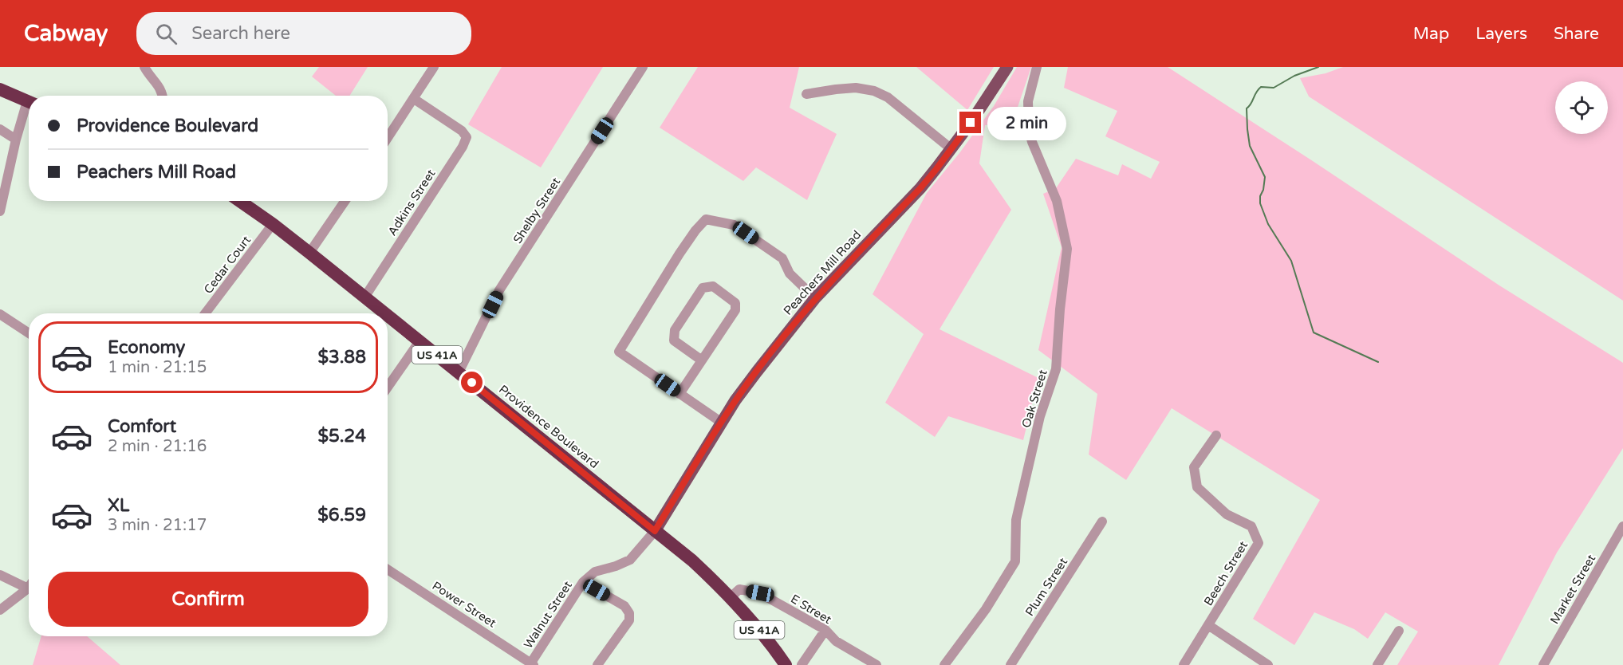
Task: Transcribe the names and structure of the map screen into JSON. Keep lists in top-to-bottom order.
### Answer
{
  "streets": {
    "highway": ["US 41A", "Providence Boulevard"],
    "main road": ["Peachers Mill Road"],
    "street": [
      "Adkins Street",
      "Shelby Street",
      "Cedar Court",
      "Oak Street",
      "Beech Street",
      "Plum Street",
      "Market Street",
      "Power Street",
      "E Street",
      "Walnut Street"
    ]
  },
  "crossings": [
    ["Adkins Street", "Providence Boulevard"],
    ["Shelby Street", "Providence Boulevard"],
    ["Cedar Court", "Providence Boulevard"],
    ["Peachers Mill Road", "Providence Boulevard"],
    ["Peachers Mill Road", "Walnut Street"],
    ["Providence Boulevard", "E Street"],
    ["Providence Boulevard", "Walnut Street"],
    ["Power Street", "Walnut Street"]
  ],
  "page": {
    "header": "Cabway",
    "search": "Search here",
    "nav": ["Map", "Layers", "Share"],
    "banner": ["Providence Boulevard", "Peachers Mill Road"],
    "bubble": "2 min",
    "list": [
      {
        "name": "Economy",
        "note": "1 min · 21:15",
        "value": "$3.88"
      },
      {
        "name": "Comfort",
        "note": "2 min · 21:16",
        "value": "$5.24"
      },
      {
        "name": "XL",
        "note": "3 min · 21:17",
        "value": "$6.59"
      }
    ],
    "buttons": "Confirm"
  }
}
